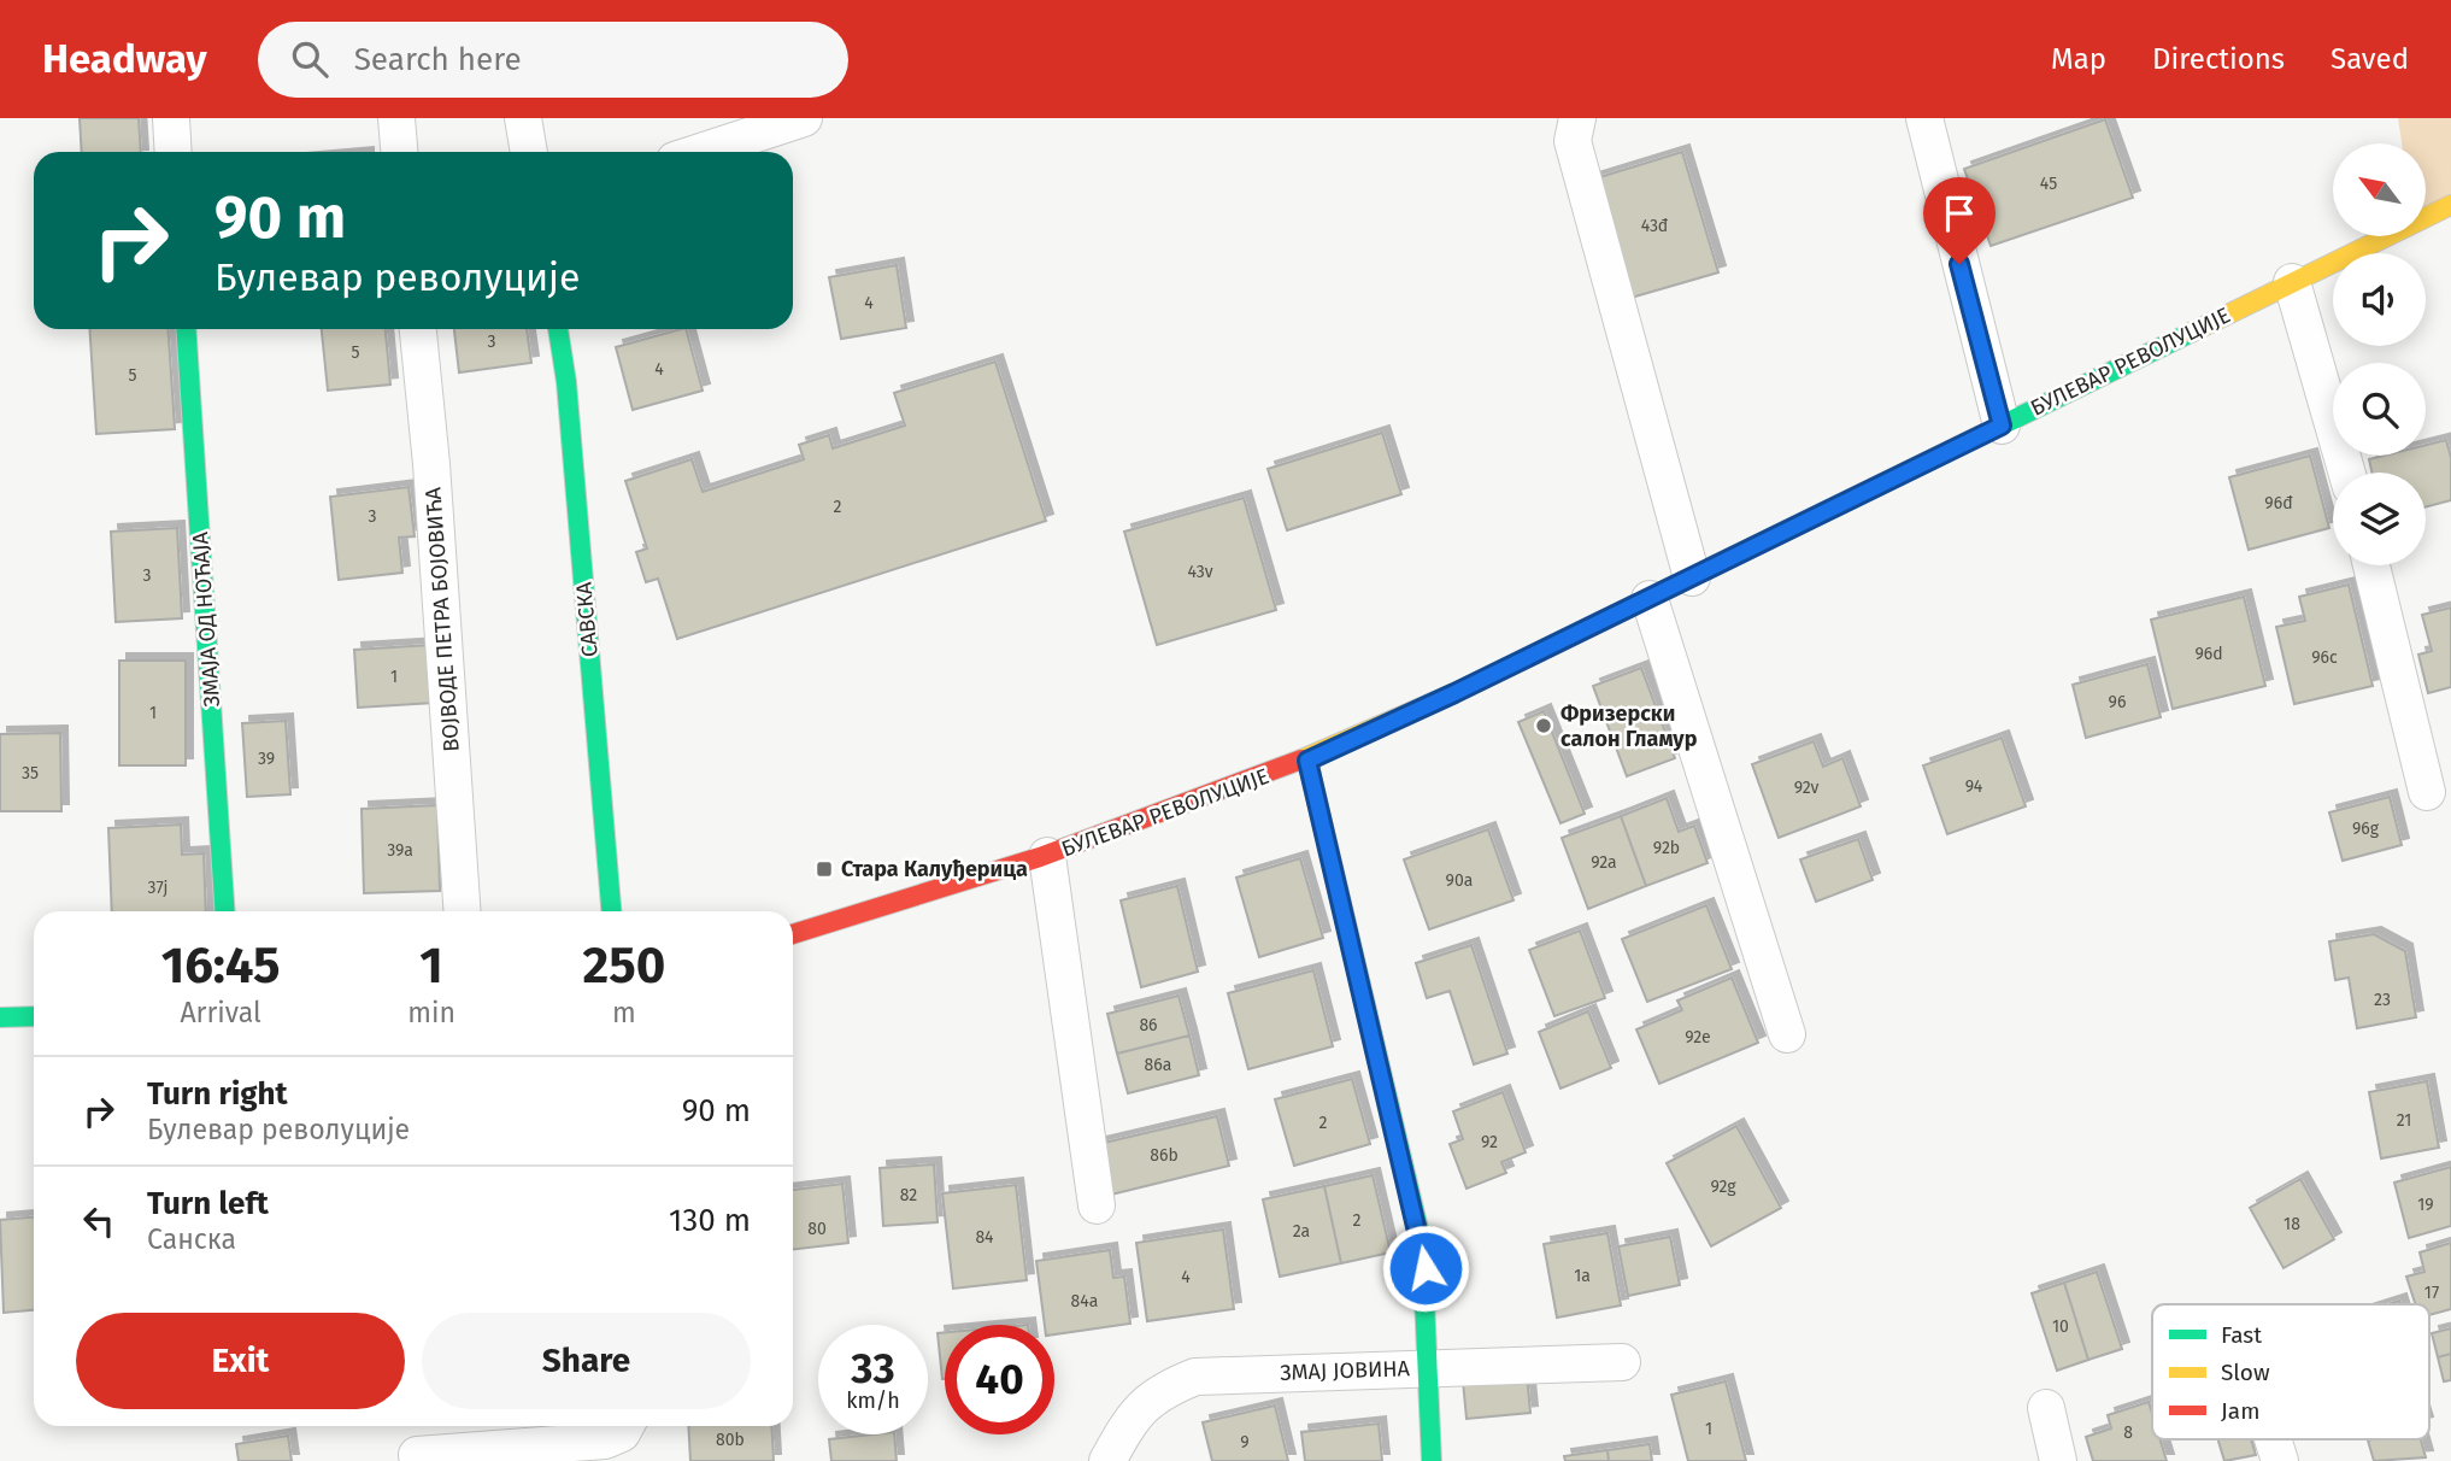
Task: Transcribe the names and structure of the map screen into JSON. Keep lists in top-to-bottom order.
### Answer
{
  "streets": {
    "street": [
      "БУЛЕВАР РЕВОЛУЦИЈЕ",
      "ЗМАЈА ОД НОЋАЈА",
      "ВОЈВОДЕ ПЕТРА БОЈОВИЋА",
      "САВСКА",
      "ЗМАЈ ЈОВИНА"
    ]
  },
  "places": {
    "other": ["Фризерски салон Гламур"],
    "transit": ["Стара Калуђерица"]
  },
  "house_numbers": [
    "45",
    "43đ",
    "4",
    "3",
    "5",
    "4",
    "5",
    "96đ",
    "2",
    "3",
    "43v",
    "3",
    "96d",
    "96c",
    "1",
    "96",
    "1",
    "39",
    "35",
    "94",
    "92v",
    "96g",
    "92b",
    "39a",
    "92a",
    "90a",
    "37j",
    "23",
    "86",
    "92e",
    "86a",
    "21",
    "2",
    "92",
    "86b",
    "92g",
    "82",
    "19",
    "2",
    "18",
    "80",
    "2a",
    "84",
    "1a",
    "4",
    "17",
    "84a",
    "10",
    "1",
    "8",
    "80b",
    "9"
  ],
  "legend": ["Fast", "Slow", "Jam"],
  "north": "top left",
  "page": {
    "header": "Headway",
    "search": "Search here",
    "nav": ["Map", "Directions", "Saved"],
    "turn": ["90 m", "Булевар револуције"],
    "eta": [
      "16:45",
      "Arrival",
      "1",
      "min",
      "250",
      "m"
    ],
    "list": [
      {
        "name": "Turn right",
        "note": "Булевар револуције",
        "value": "90 m"
      },
      {
        "name": "Turn left",
        "note": "Санска",
        "value": "130 m"
      }
    ],
    "buttons": ["Exit", "Share"],
    "speed": "33 km/h",
    "limit": "40"
  }
}
